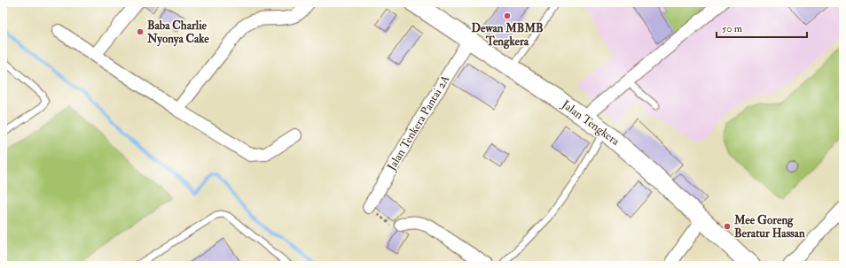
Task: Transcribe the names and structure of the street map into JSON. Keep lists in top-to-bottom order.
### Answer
{
  "streets": {
    "main road": ["Jalan Tengkera"],
    "street": ["Jalan Tenkera Pantai 2A"]
  },
  "crossings": [
    ["Jalan Tenkera Pantai 2A", "Jalan Tengkera"]
  ],
  "places": ["Dewan MBMB Tengkera", "Baba Charlie Nyonya Cake", "Mee Goreng Beratur Hassan"],
  "scale_bar": "50 m"
}
